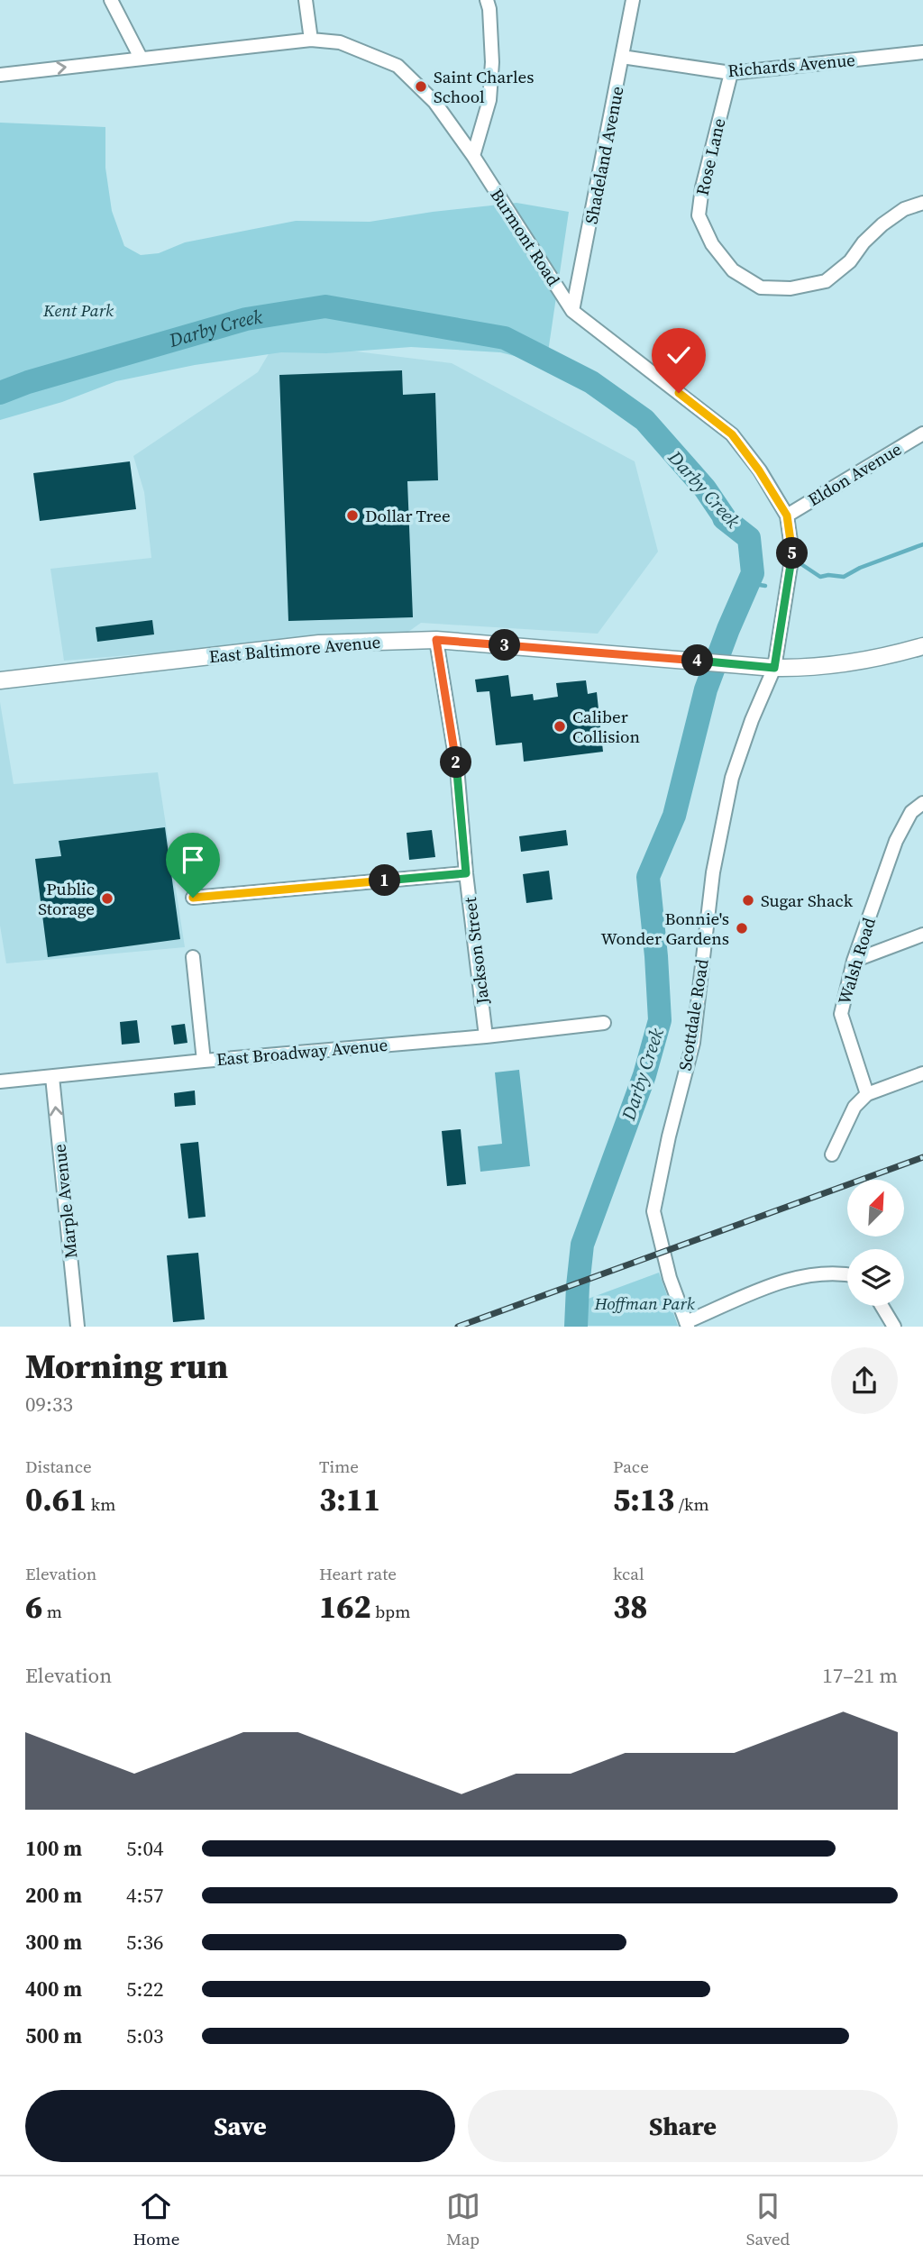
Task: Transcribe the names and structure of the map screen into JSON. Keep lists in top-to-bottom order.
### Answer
{
  "streets": {
    "main road": ["East Baltimore Avenue"],
    "street": [
      "Richards Avenue",
      "Shadeland Avenue",
      "Rose Lane",
      "Burmont Road",
      "Eldon Avenue",
      "Jackson Street",
      "Walsh Road",
      "Scottdale Road",
      "East Broadway Avenue",
      "Marple Avenue"
    ]
  },
  "crossings": [
    ["Richards Avenue", "Shadeland Avenue"],
    ["Richards Avenue", "Rose Lane"],
    ["Shadeland Avenue", "Burmont Road"],
    ["Burmont Road", "Eldon Avenue"],
    ["Burmont Road", "East Baltimore Avenue"],
    ["Burmont Road", "Scottdale Road"],
    ["East Baltimore Avenue", "Jackson Street"],
    ["East Baltimore Avenue", "Scottdale Road"],
    ["Jackson Street", "East Broadway Avenue"],
    ["East Broadway Avenue", "Marple Avenue"]
  ],
  "one_way": ["Marple Avenue"],
  "water": ["Darby Creek"],
  "parks": ["Kent Park", "Hoffman Park"],
  "places": [
    "Saint Charles School",
    "Dollar Tree",
    "Caliber Collision",
    "Public Storage",
    "Sugar Shack",
    "Bonnie's Wonder Gardens"
  ],
  "north": "top right",
  "page": {
    "pins": [
      "5",
      "3",
      "4",
      "2",
      "1"
    ],
    "heading": ["Morning run", "09:33"],
    "stats": [
      ["Distance", "0.61 km"],
      ["Time", "3:11"],
      ["Pace", "5:13 /km"],
      ["Elevation", "6 m"],
      ["Heart rate", "162 bpm"],
      ["kcal", "38"]
    ],
    "chart": ["Elevation", "17–21 m"],
    "list": [
      {
        "name": "100 m",
        "note": "5:04"
      },
      {
        "name": "200 m",
        "note": "4:57"
      },
      {
        "name": "300 m",
        "note": "5:36"
      },
      {
        "name": "400 m",
        "note": "5:22"
      },
      {
        "name": "500 m",
        "note": "5:03"
      }
    ],
    "buttons": ["Save", "Share"],
    "tabs": ["Home", "Map", "Saved"]
  }
}
